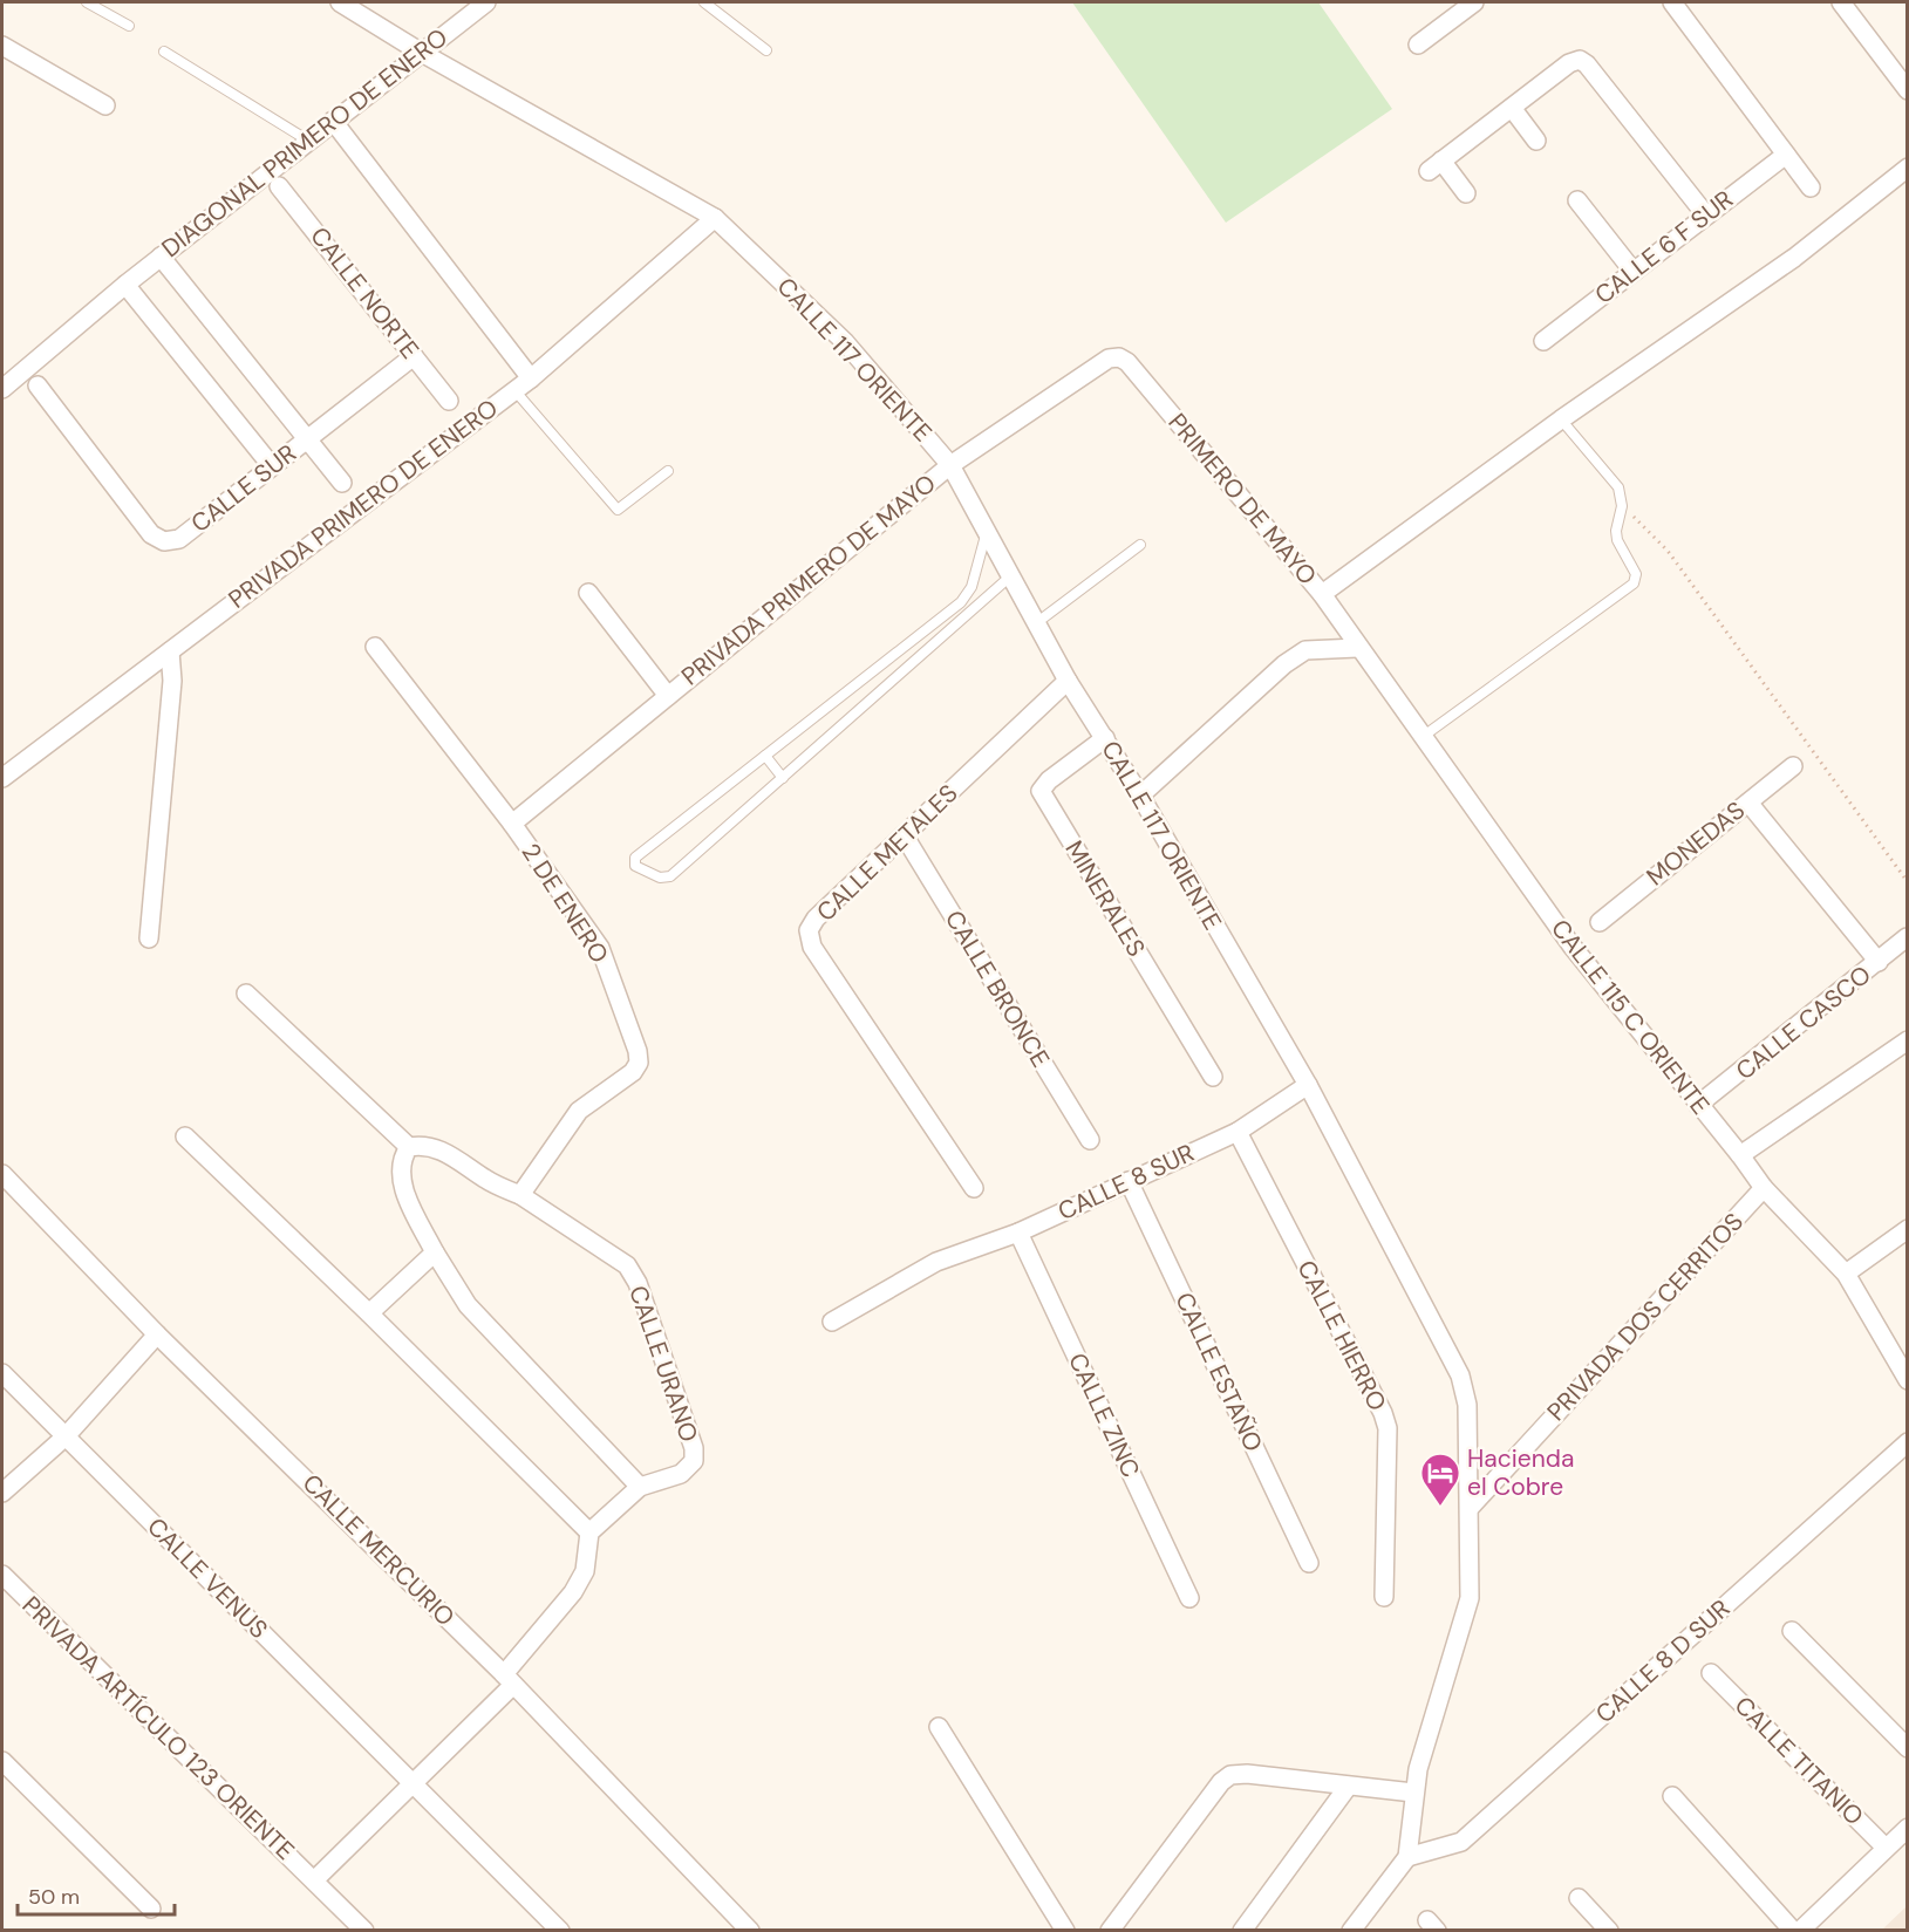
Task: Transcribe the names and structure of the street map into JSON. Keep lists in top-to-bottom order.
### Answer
{
  "streets": {
    "street": [
      "DIAGONAL PRIMERO DE ENERO",
      "CALLE 6 F SUR",
      "CALLE NORTE",
      "CALLE 117 ORIENTE",
      "CALLE SUR",
      "PRIMERO DE MAYO",
      "PRIVADA PRIMERO DE ENERO",
      "PRIVADA PRIMERO DE MAYO",
      "MONEDAS",
      "CALLE METALES",
      "MINERALES",
      "2 DE ENERO",
      "CALLE BRONCE",
      "CALLE 115 C ORIENTE",
      "CALLE CASCO",
      "CALLE 8 SUR",
      "PRIVADA DOS CERRITOS",
      "CALLE HIERRO",
      "CALLE URANO",
      "CALLE ESTAÑO",
      "CALLE ZINC",
      "CALLE MERCURIO",
      "CALLE VENUS",
      "CALLE 8 D SUR",
      "PRIVADA ARTÍCULO 123 ORIENTE",
      "CALLE TITANIO"
    ]
  },
  "crossings": [
    ["DIAGONAL PRIMERO DE ENERO", "CALLE 117 ORIENTE"],
    ["CALLE NORTE", "CALLE SUR"],
    ["CALLE 117 ORIENTE", "PRIVADA PRIMERO DE ENERO"],
    ["CALLE 117 ORIENTE", "PRIVADA PRIMERO DE MAYO"],
    ["CALLE 117 ORIENTE", "CALLE METALES"],
    ["CALLE 117 ORIENTE", "MINERALES"],
    ["CALLE 117 ORIENTE", "CALLE 8 SUR"],
    ["CALLE 117 ORIENTE", "PRIVADA DOS CERRITOS"],
    ["CALLE 117 ORIENTE", "CALLE 8 D SUR"],
    ["PRIMERO DE MAYO", "PRIVADA PRIMERO DE MAYO"],
    ["PRIMERO DE MAYO", "CALLE 115 C ORIENTE"],
    ["PRIVADA PRIMERO DE MAYO", "2 DE ENERO"],
    ["CALLE METALES", "CALLE BRONCE"],
    ["2 DE ENERO", "CALLE URANO"],
    ["CALLE 115 C ORIENTE", "CALLE CASCO"],
    ["CALLE 115 C ORIENTE", "PRIVADA DOS CERRITOS"],
    ["CALLE 8 SUR", "CALLE HIERRO"],
    ["CALLE 8 SUR", "CALLE ESTAÑO"],
    ["CALLE 8 SUR", "CALLE ZINC"]
  ],
  "places": {
    "hotel": ["Hacienda el Cobre"]
  },
  "scale_bar": "50 m"
}
